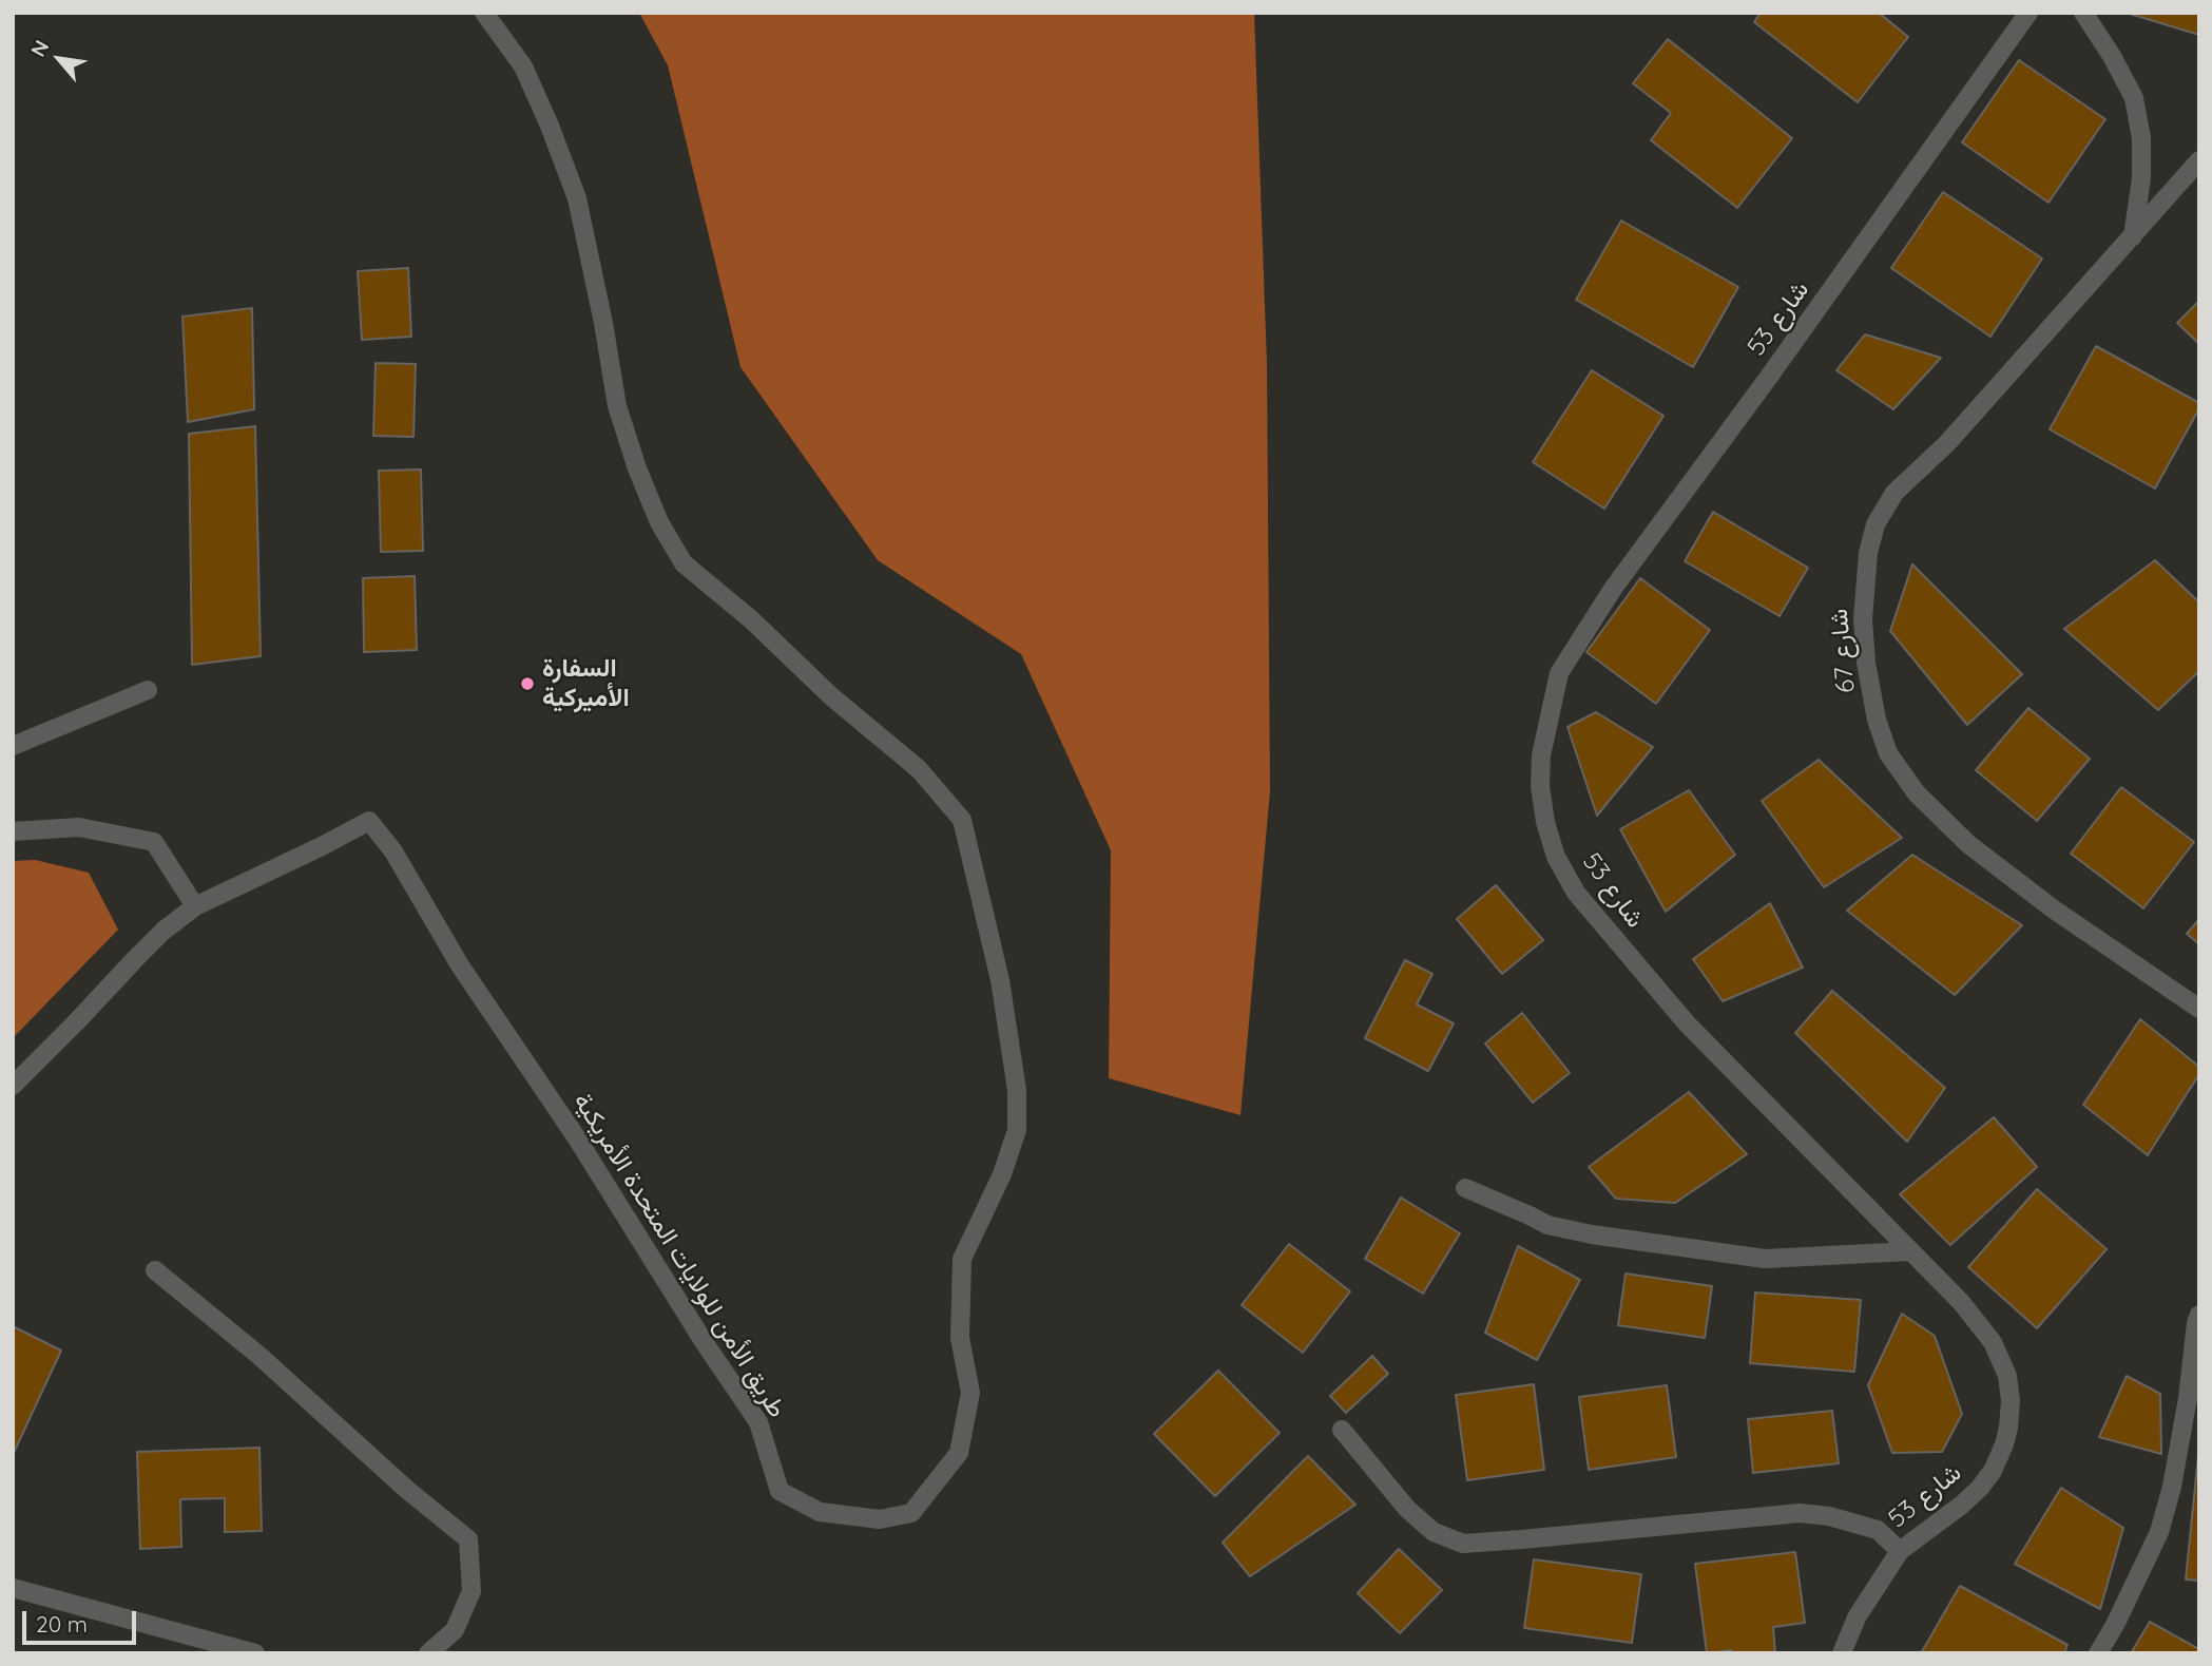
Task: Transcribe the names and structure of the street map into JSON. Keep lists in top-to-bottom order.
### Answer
{
  "streets": {
    "street": ["شارع 53", "شارع 67", "طريق الأمن للولايات المتحدة الأمريكية"]
  },
  "places": ["السفارة الأميركية"],
  "scale_bar": "20 m",
  "north": "top left"
}
